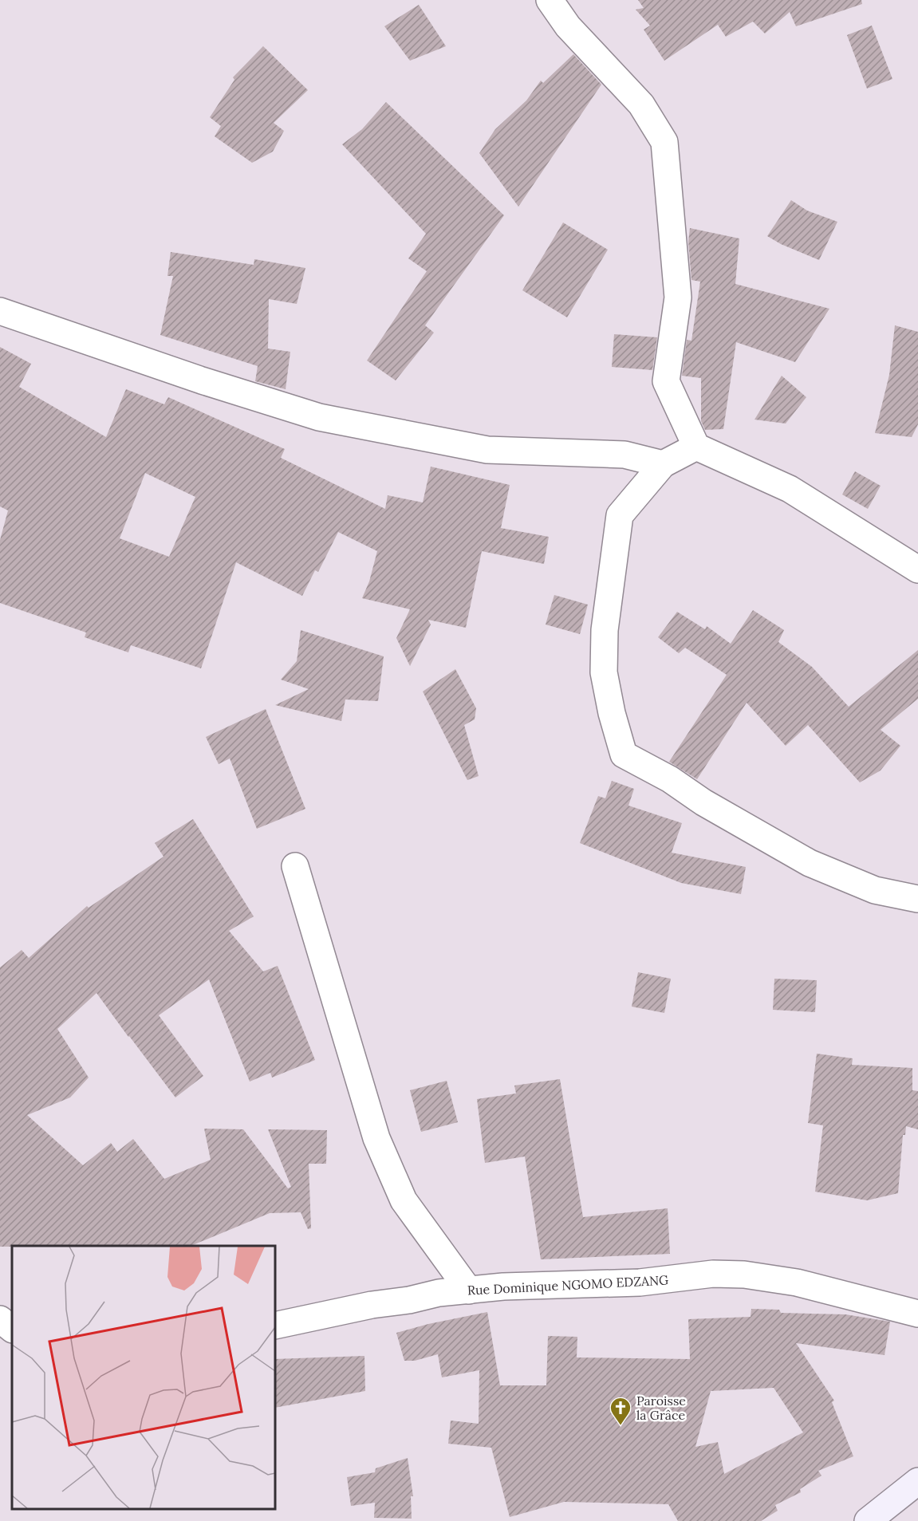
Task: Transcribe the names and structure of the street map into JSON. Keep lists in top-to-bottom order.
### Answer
{
  "streets": {
    "street": ["Rue Dominique NGOMO EDZANG"]
  },
  "places": {
    "church": ["Paroisse la Grâce"]
  }
}
